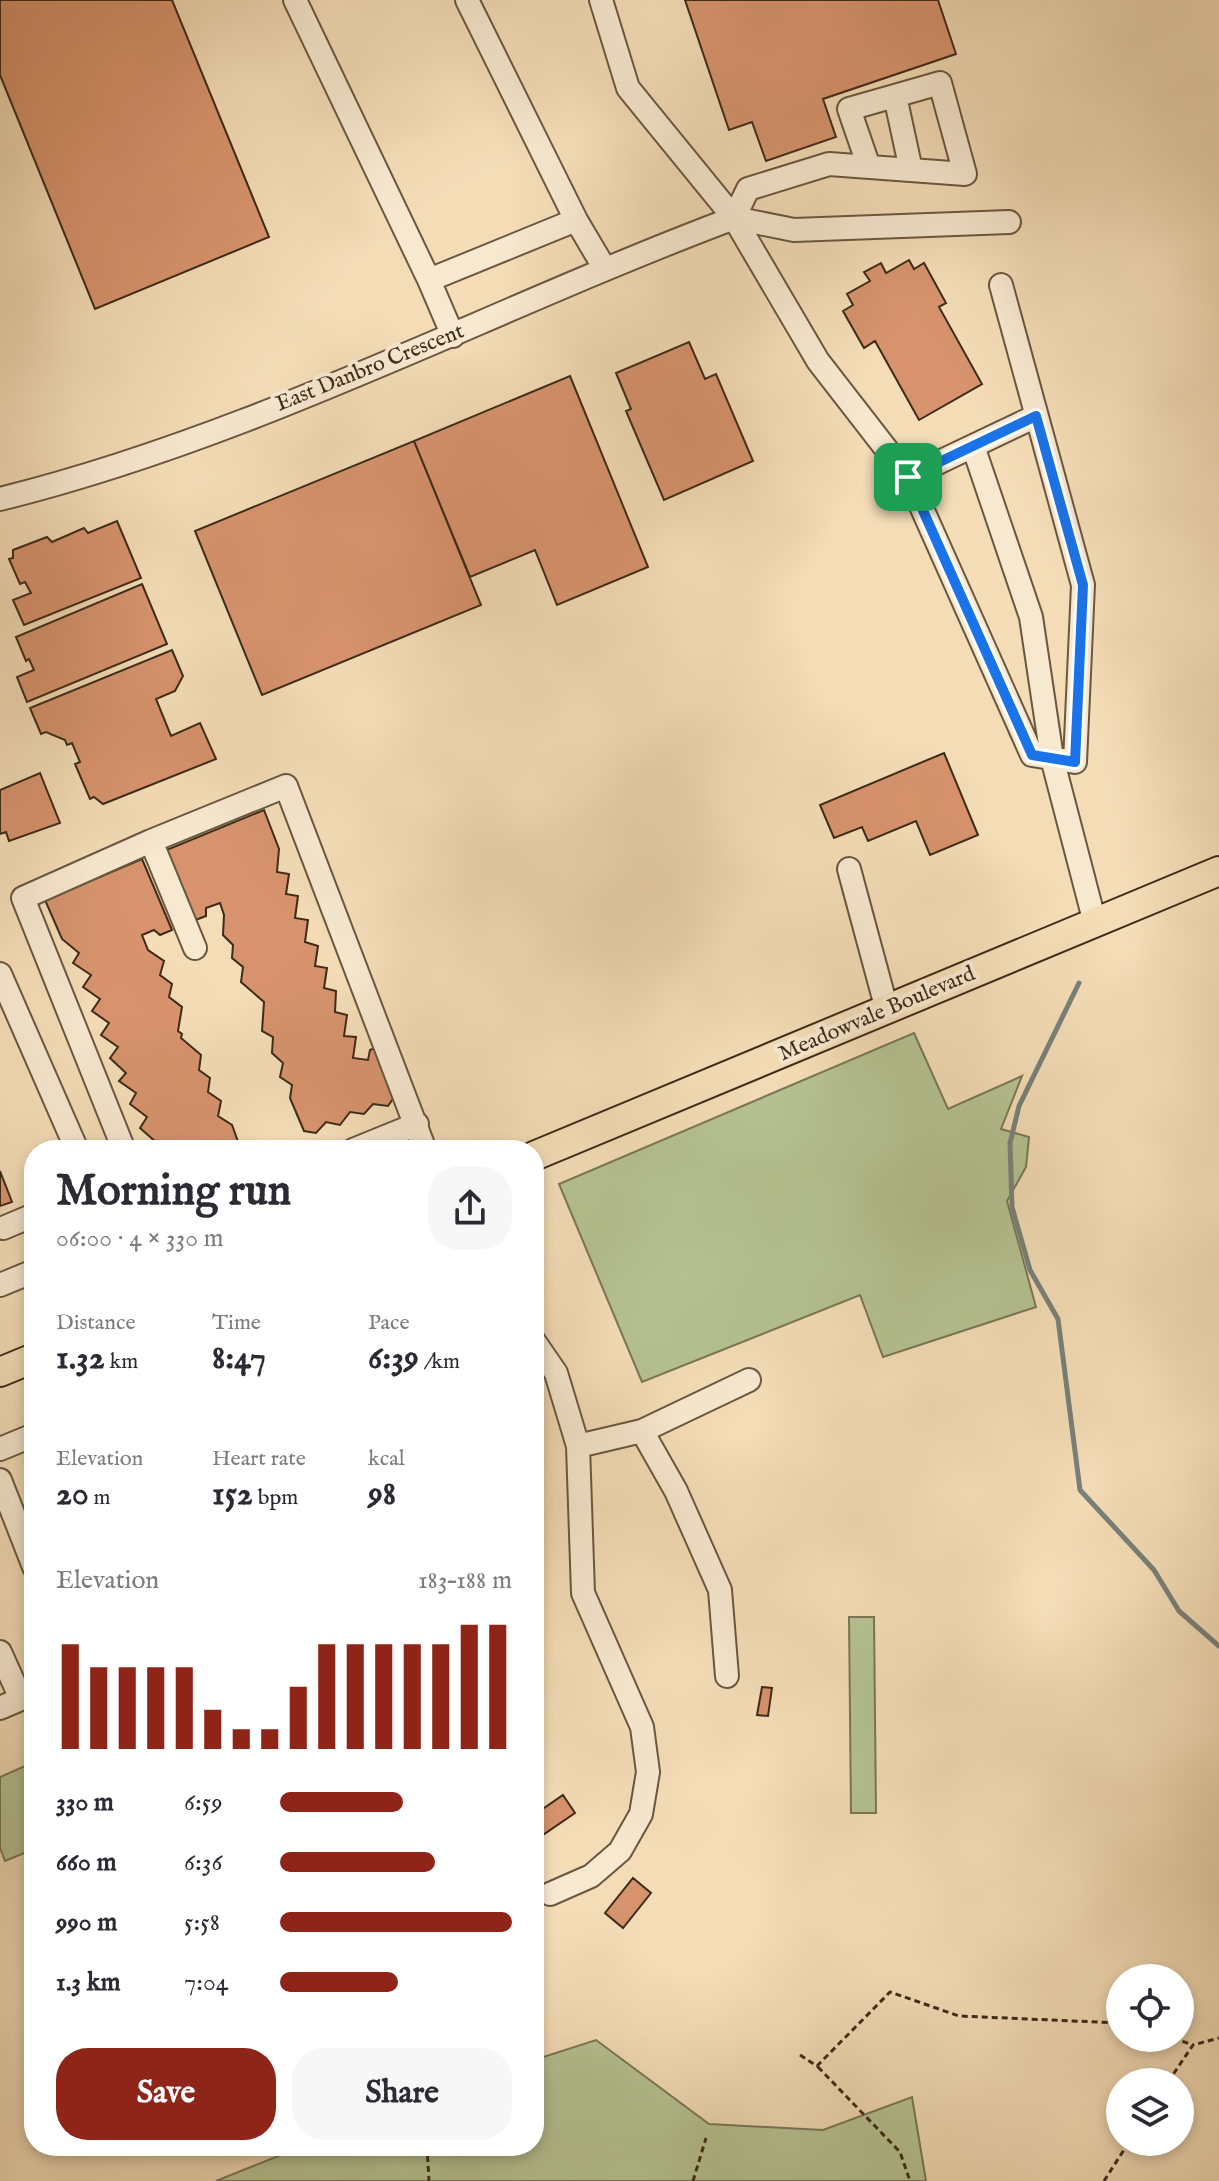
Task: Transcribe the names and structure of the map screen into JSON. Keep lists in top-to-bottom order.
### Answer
{
  "streets": {
    "main road": ["Meadowvale Boulevard"],
    "street": ["East Danbro Crescent"]
  },
  "page": {
    "heading": ["Morning run", "06:00 · 4 × 330 m"],
    "stats": [
      ["Distance", "1.32 km"],
      ["Time", "8:47"],
      ["Pace", "6:39 /km"],
      ["Elevation", "20 m"],
      ["Heart rate", "152 bpm"],
      ["kcal", "98"]
    ],
    "chart": ["Elevation", "183–188 m"],
    "list": [
      {
        "name": "330 m",
        "note": "6:59"
      },
      {
        "name": "660 m",
        "note": "6:36"
      },
      {
        "name": "990 m",
        "note": "5:58"
      },
      {
        "name": "1.3 km",
        "note": "7:04"
      }
    ],
    "buttons": ["Save", "Share"]
  }
}
